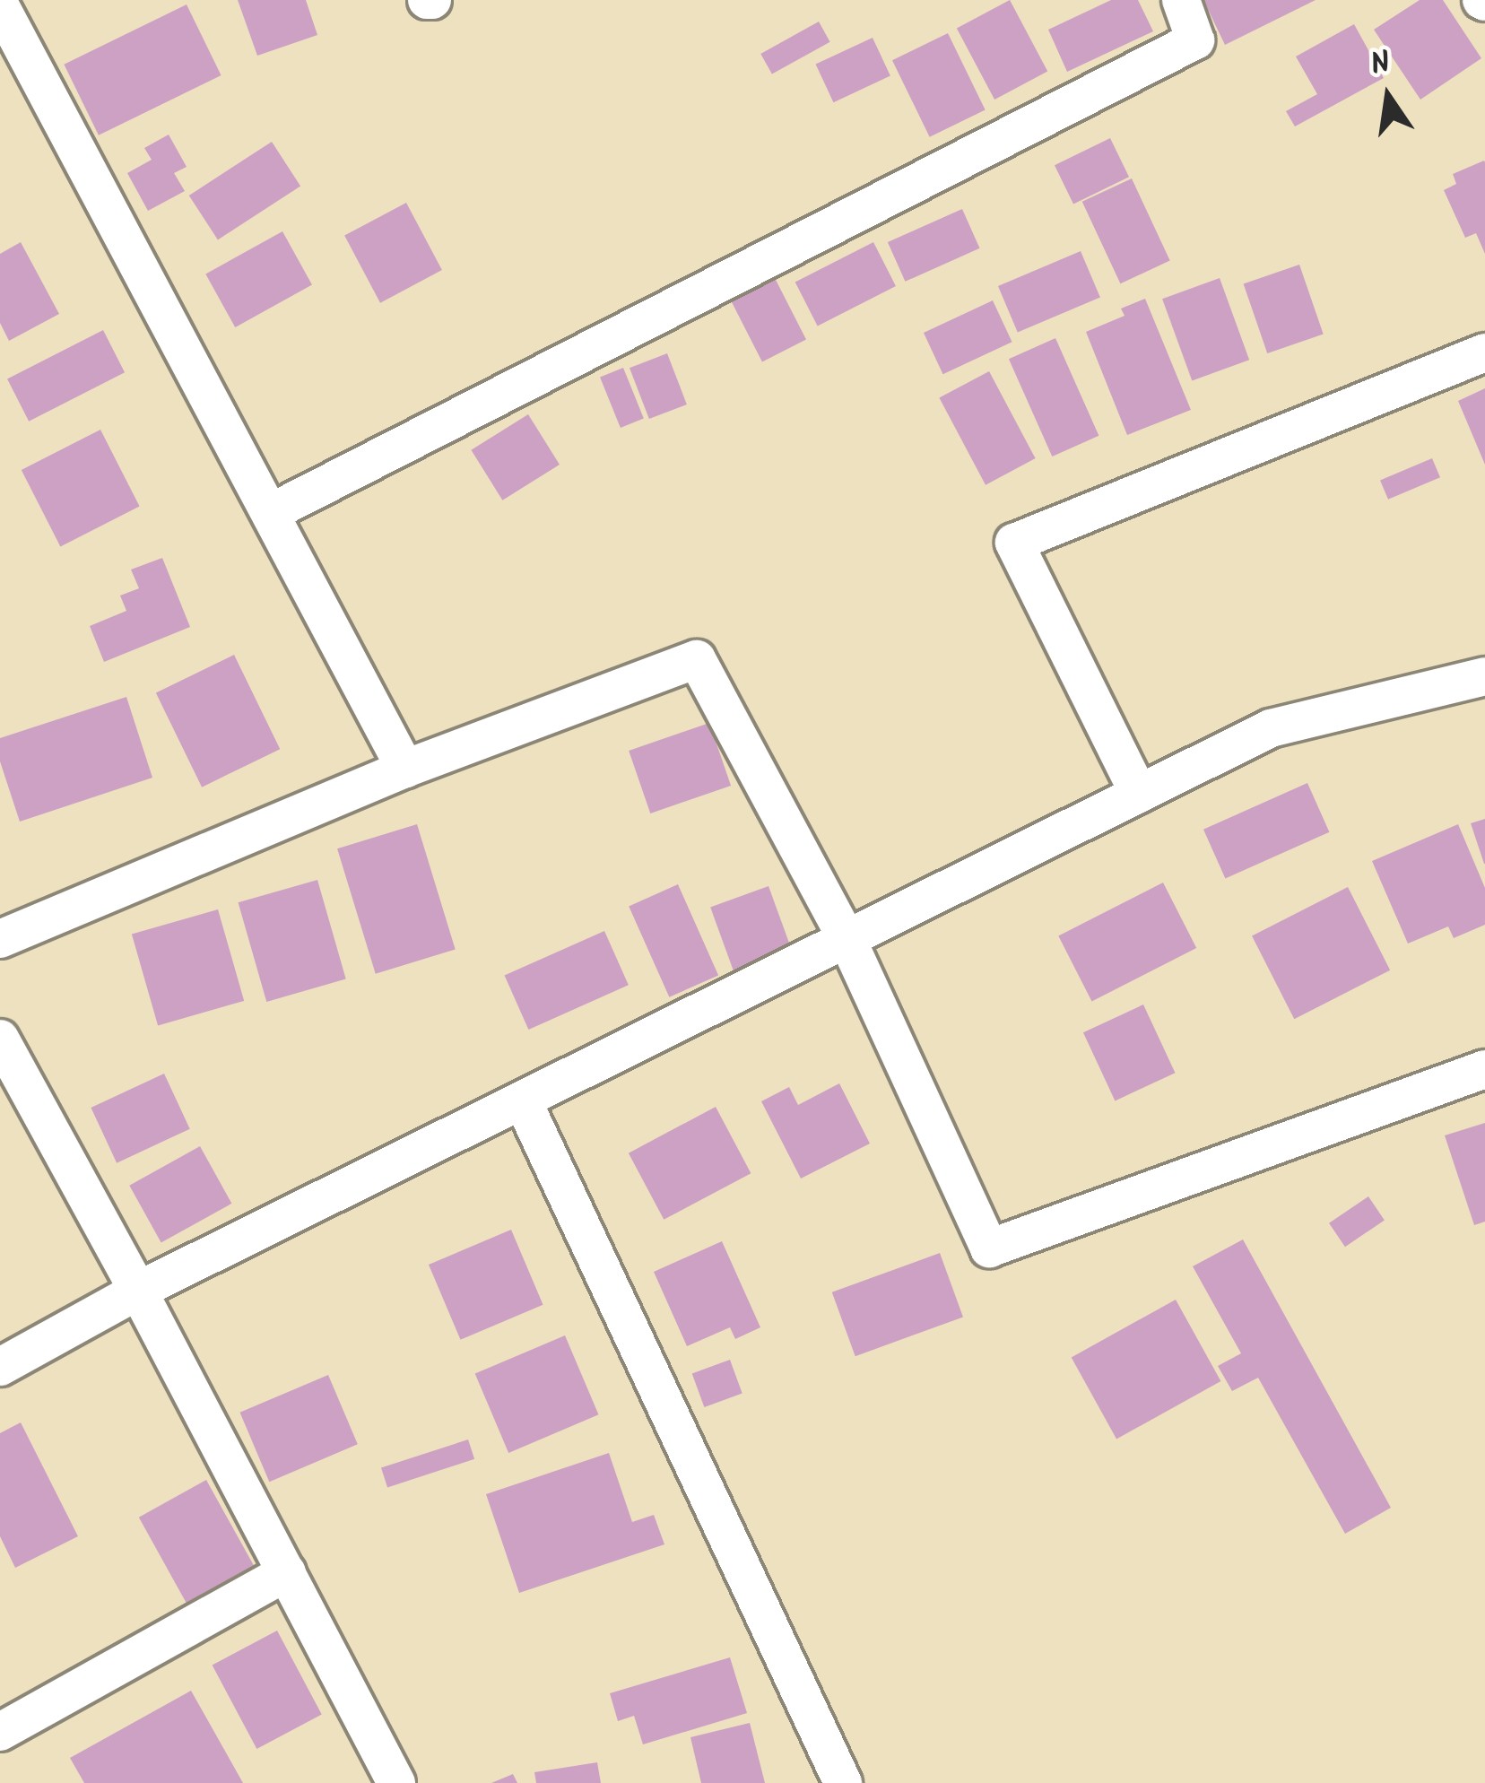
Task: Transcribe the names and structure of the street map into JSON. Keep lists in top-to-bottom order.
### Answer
{
  "north": "top"
}
